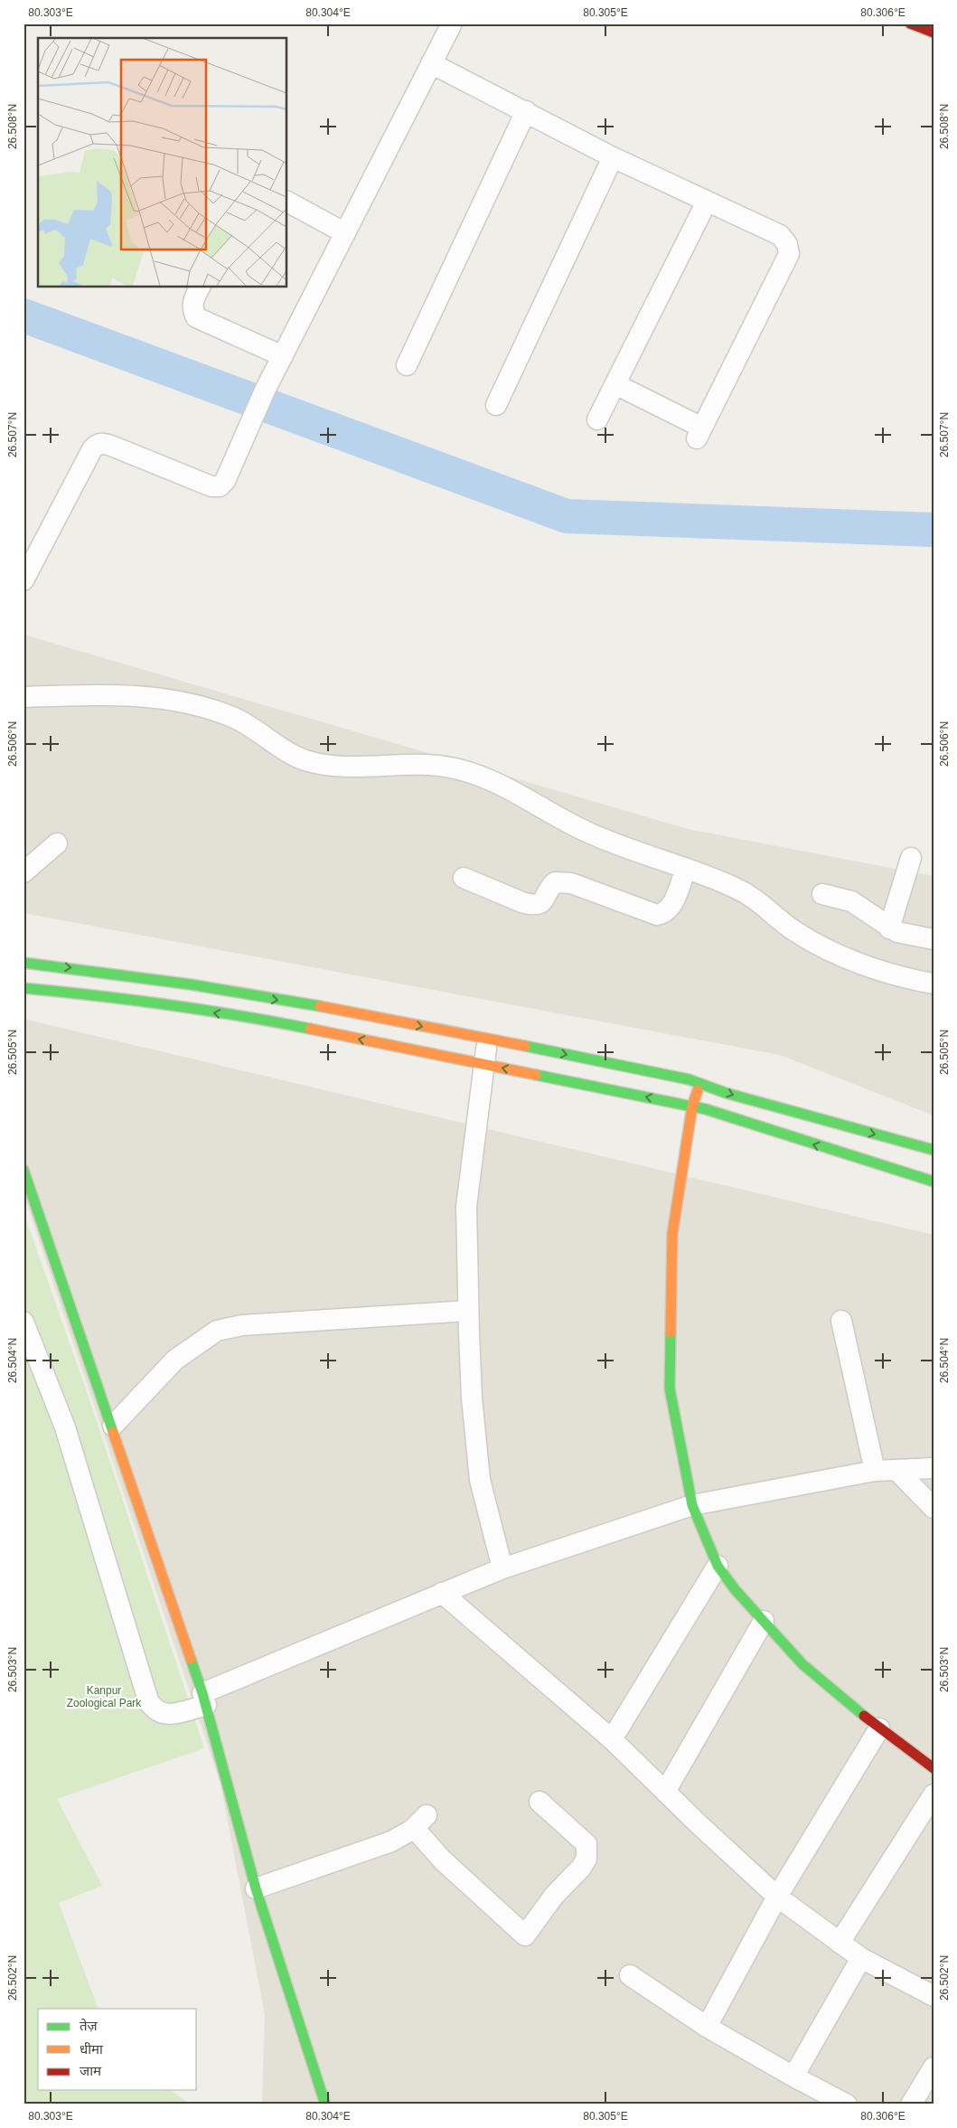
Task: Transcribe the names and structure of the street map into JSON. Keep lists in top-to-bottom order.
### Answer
{
  "parks": ["Kanpur Zoological Park"],
  "legend": ["तेज़", "धीमा", "जाम"],
  "coordinates": [
    "80.303°E",
    "80.304°E",
    "80.305°E",
    "80.306°E",
    "26.508°N",
    "26.507°N",
    "26.506°N",
    "26.505°N",
    "26.504°N",
    "26.503°N",
    "26.502°N"
  ]
}
